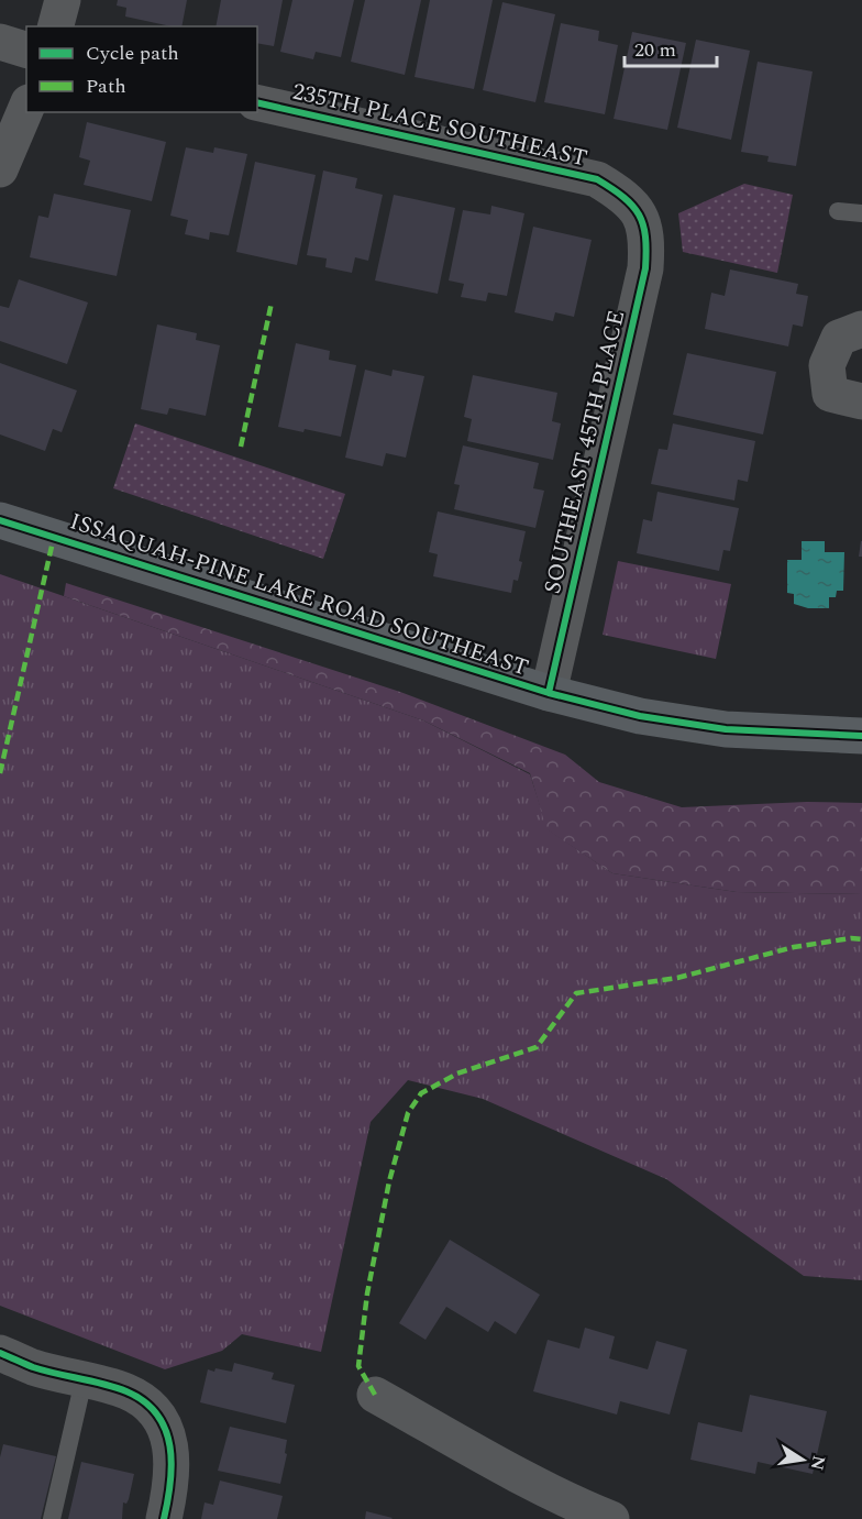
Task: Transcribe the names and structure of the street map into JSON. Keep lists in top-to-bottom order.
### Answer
{
  "streets": {
    "main road": ["ISSAQUAH-PINE LAKE ROAD SOUTHEAST"],
    "street": ["235TH PLACE SOUTHEAST", "SOUTHEAST 45TH PLACE"]
  },
  "crossings": [
    ["235TH PLACE SOUTHEAST", "SOUTHEAST 45TH PLACE"],
    ["SOUTHEAST 45TH PLACE", "ISSAQUAH-PINE LAKE ROAD SOUTHEAST"]
  ],
  "legend": ["Cycle path", "Path"],
  "scale_bar": "20 m",
  "north": "right"
}
